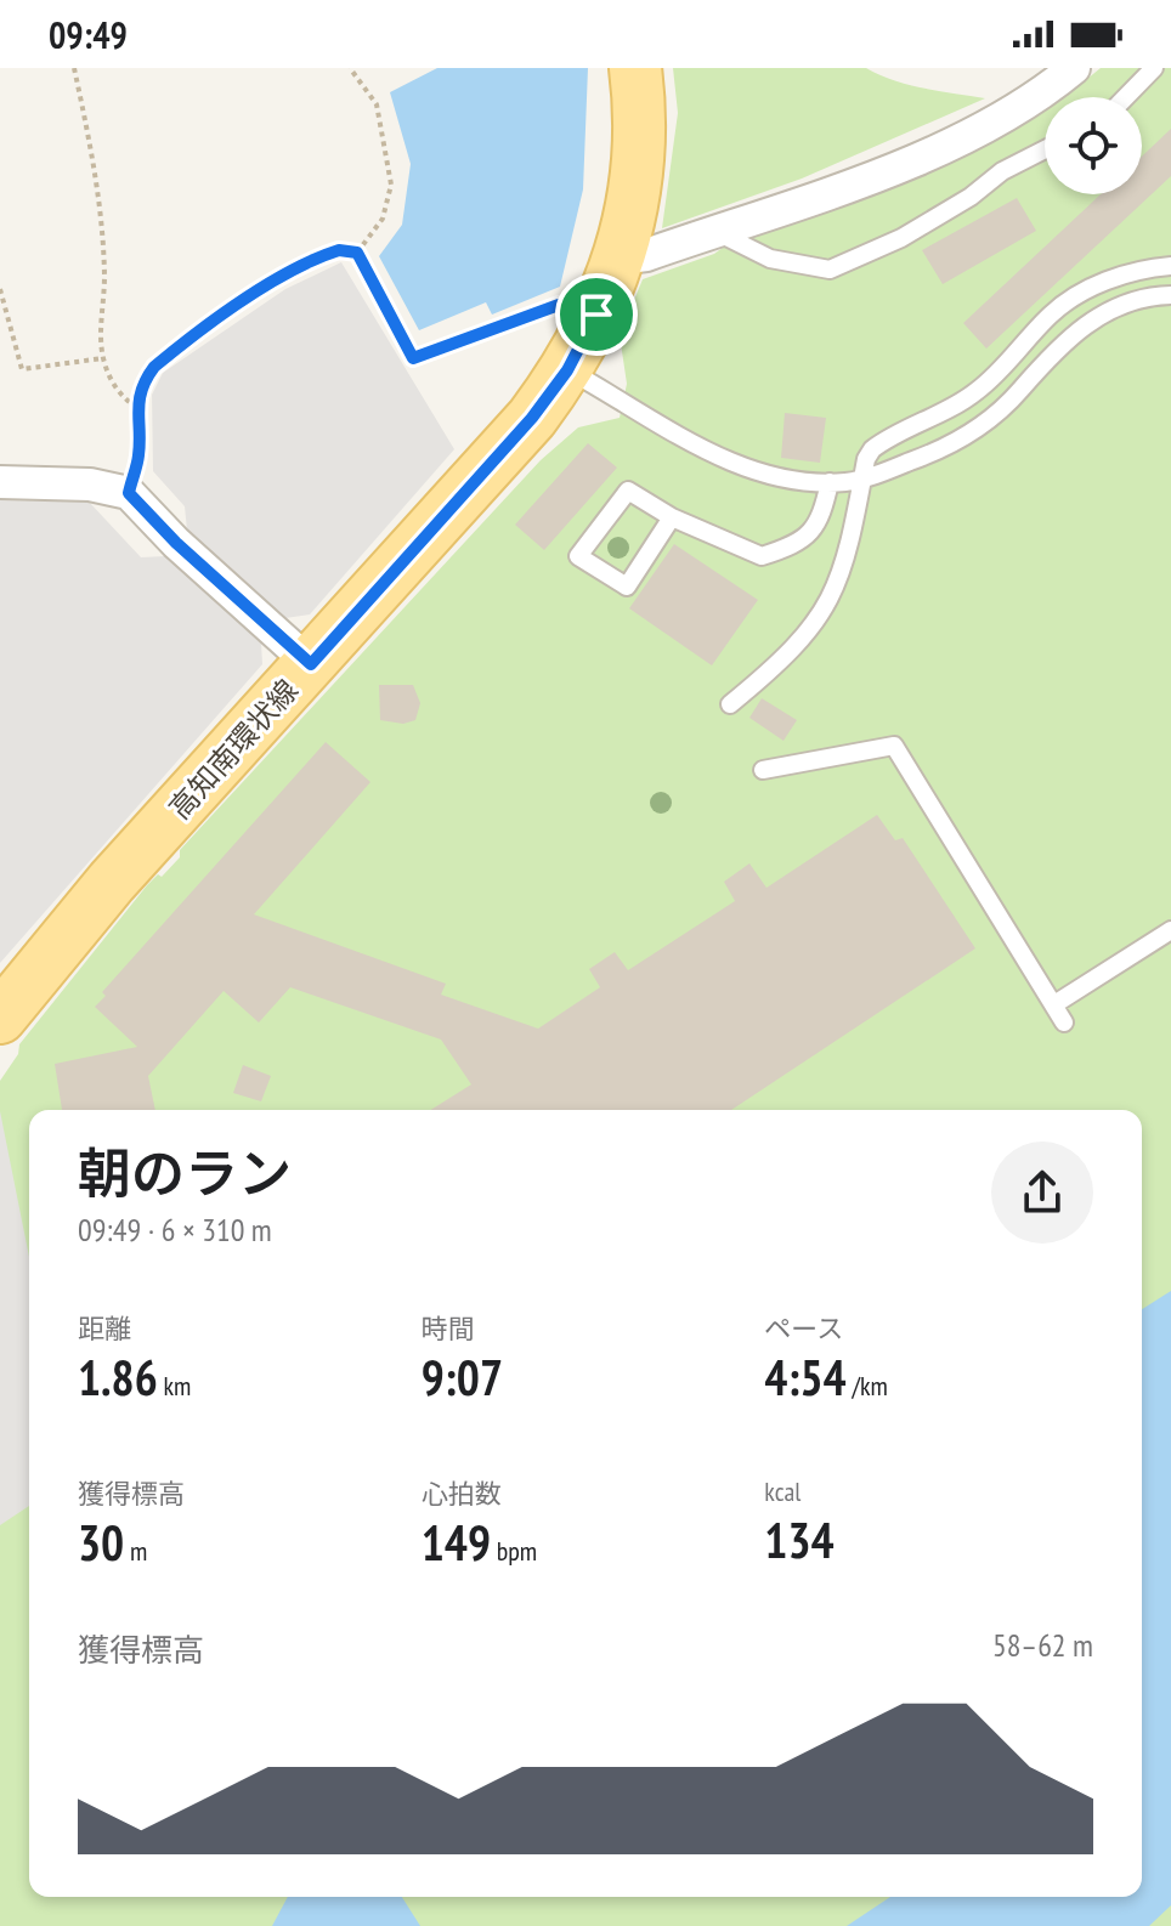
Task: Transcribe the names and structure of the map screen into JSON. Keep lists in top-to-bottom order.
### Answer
{
  "streets": {
    "main road": ["高知南環状線"]
  },
  "page": {
    "status": "09:49",
    "heading": ["朝のラン", "09:49 · 6 × 310 m"],
    "stats": [
      ["距離", "1.86 km"],
      ["時間", "9:07"],
      ["ペース", "4:54 /km"],
      ["獲得標高", "30 m"],
      ["心拍数", "149 bpm"],
      ["kcal", "134"]
    ],
    "chart": ["獲得標高", "58–62 m"]
  }
}
